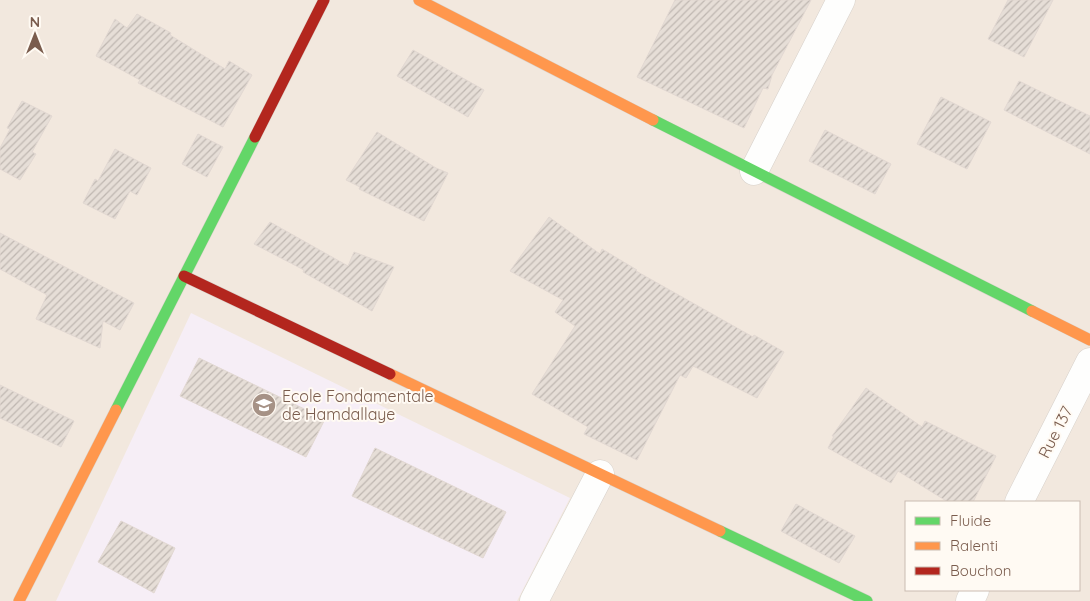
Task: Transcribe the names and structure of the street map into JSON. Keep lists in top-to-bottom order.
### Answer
{
  "streets": {
    "street": ["Rue 137"]
  },
  "places": {
    "school or university": ["Ecole Fondamentale de Hamdallaye"]
  },
  "legend": ["Fluide", "Ralenti", "Bouchon"],
  "north": "top"
}
